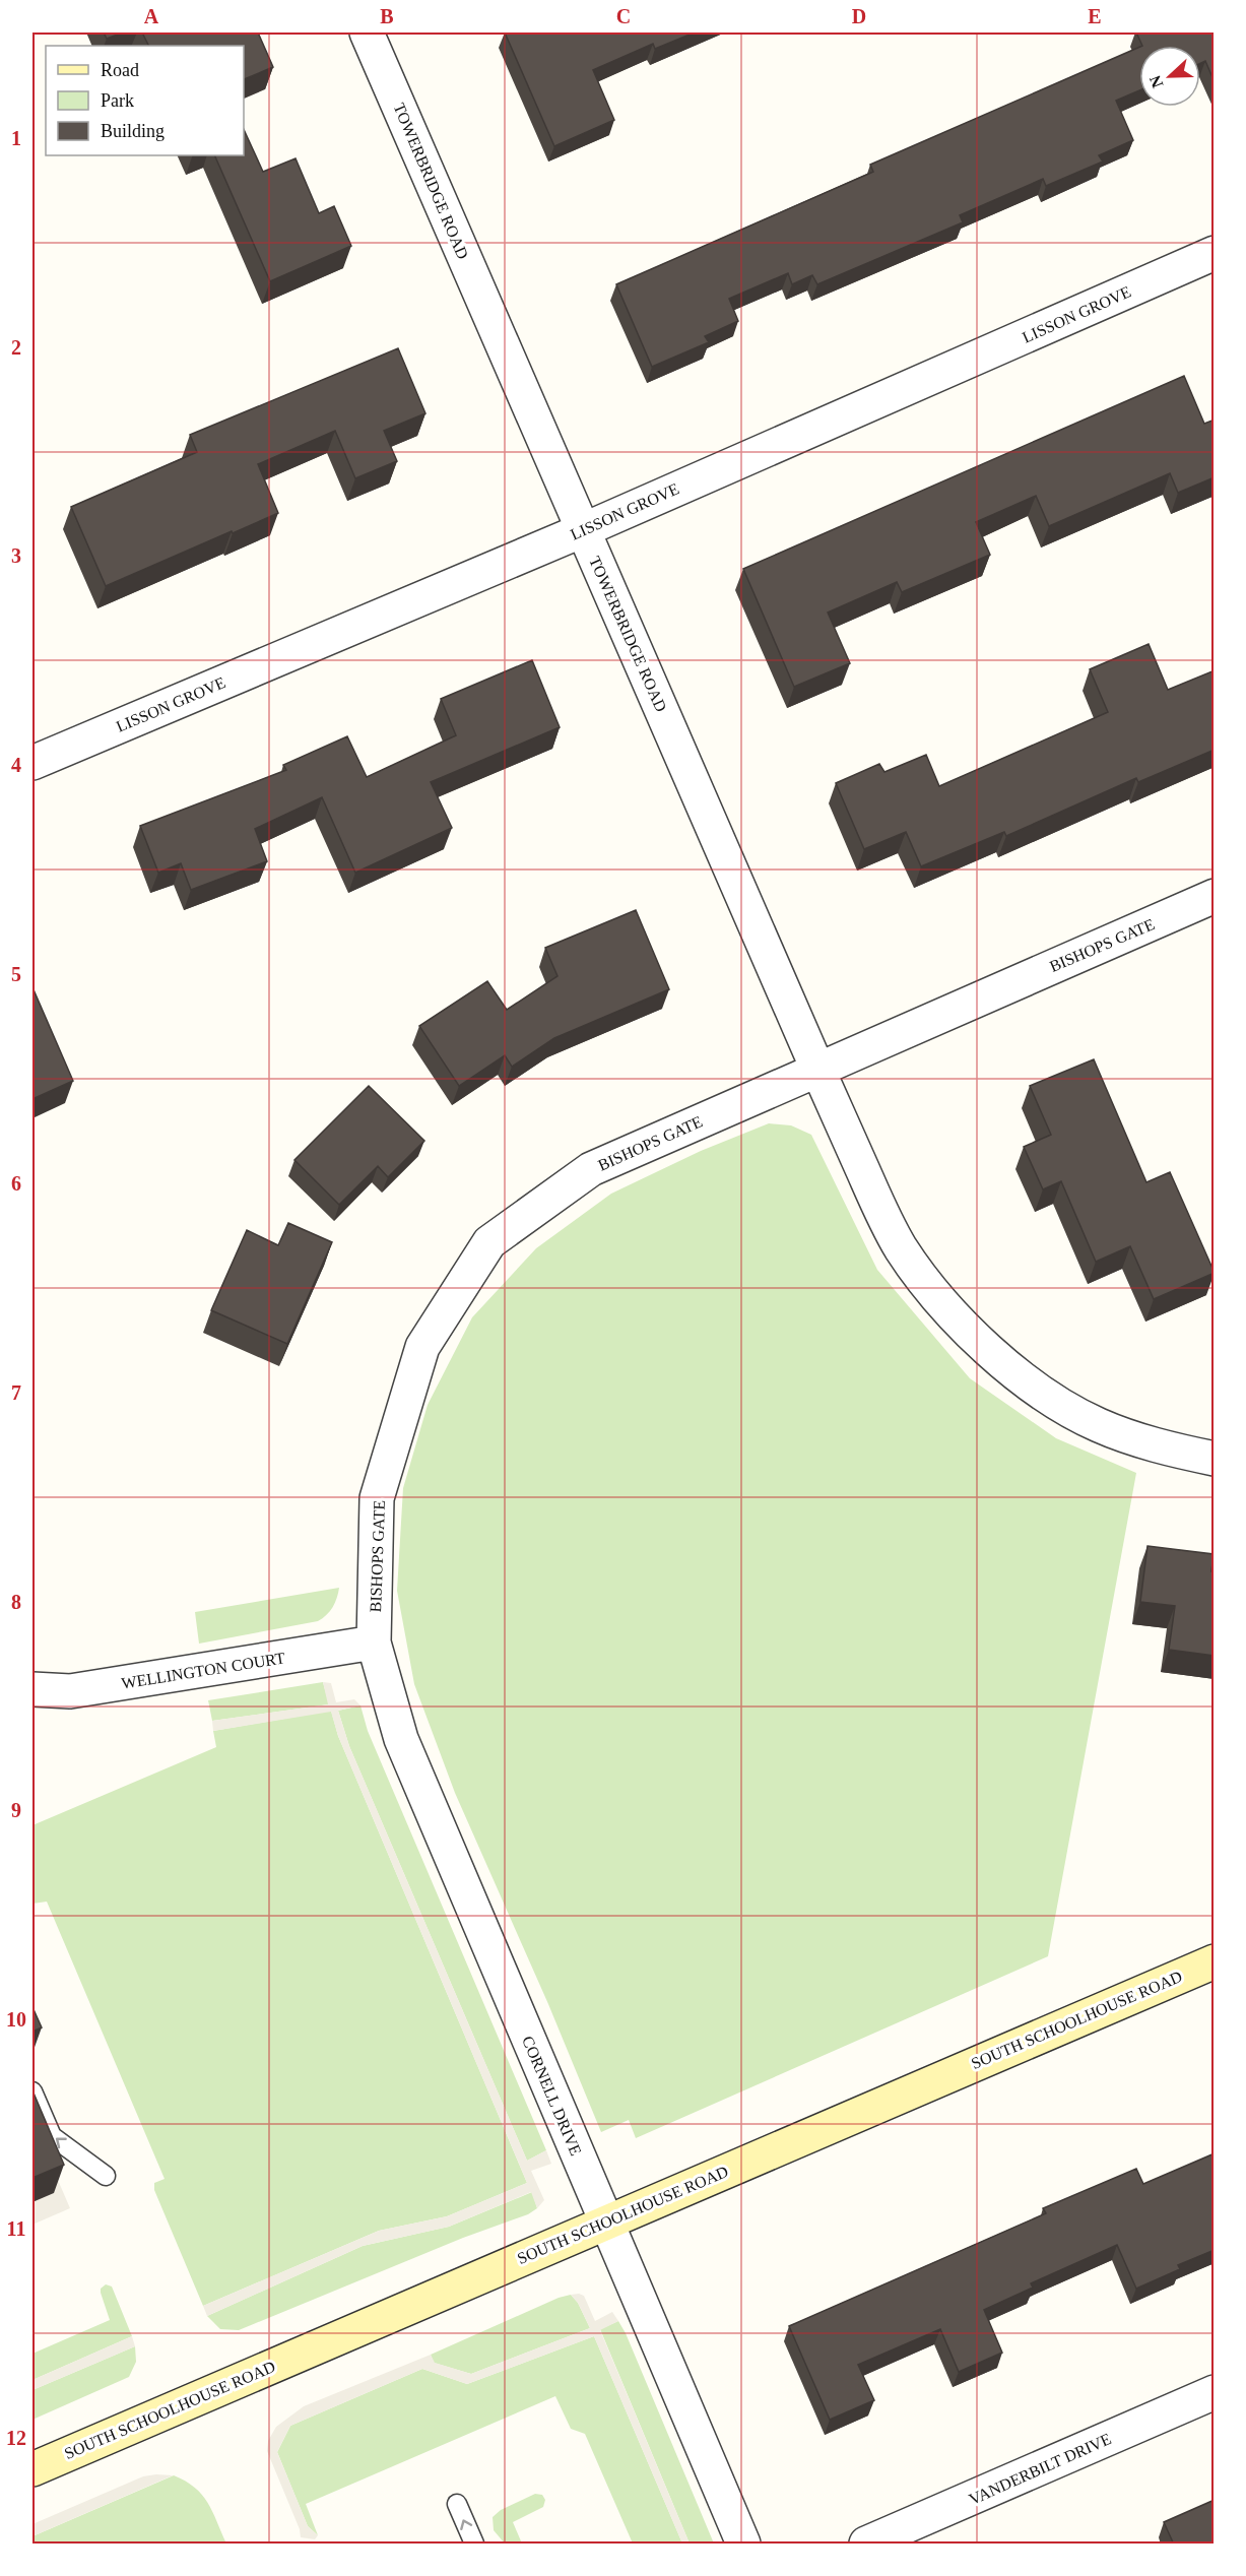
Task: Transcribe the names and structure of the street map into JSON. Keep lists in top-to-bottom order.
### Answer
{
  "streets": {
    "street": [
      "TOWERBRIDGE ROAD",
      "LISSON GROVE",
      "BISHOPS GATE",
      "WELLINGTON COURT",
      "SOUTH SCHOOLHOUSE ROAD",
      "CORNELL DRIVE",
      "VANDERBILT DRIVE"
    ]
  },
  "crossings": [
    ["TOWERBRIDGE ROAD", "LISSON GROVE"],
    ["TOWERBRIDGE ROAD", "BISHOPS GATE"],
    ["BISHOPS GATE", "WELLINGTON COURT"],
    ["BISHOPS GATE", "CORNELL DRIVE"],
    ["WELLINGTON COURT", "CORNELL DRIVE"],
    ["SOUTH SCHOOLHOUSE ROAD", "CORNELL DRIVE"]
  ],
  "legend": ["Road", "Park", "Building"],
  "north": "left",
  "grid": {
    "columns": [
      "A",
      "B",
      "C",
      "D",
      "E"
    ],
    "rows": [
      "1",
      "2",
      "3",
      "4",
      "5",
      "6",
      "7",
      "8",
      "9",
      "10",
      "11",
      "12"
    ]
  }
}
